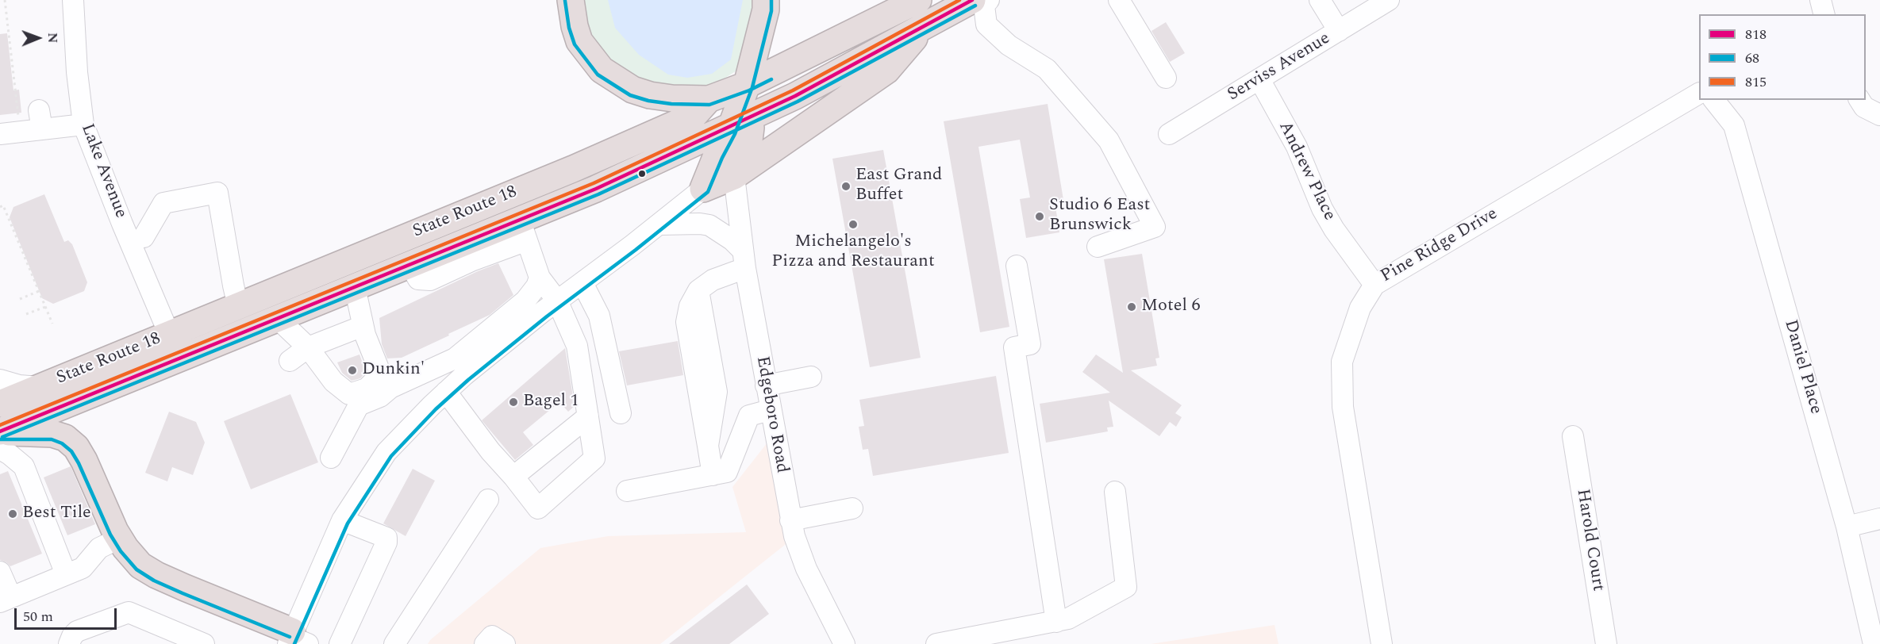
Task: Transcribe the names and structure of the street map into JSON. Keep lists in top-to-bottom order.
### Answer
{
  "streets": {
    "highway": ["State Route 18"],
    "street": [
      "Serviss Avenue",
      "Lake Avenue",
      "Andrew Place",
      "Pine Ridge Drive",
      "Daniel Place",
      "Edgeboro Road",
      "Harold Court"
    ]
  },
  "crossings": [
    ["Serviss Avenue", "Andrew Place"],
    ["Lake Avenue", "State Route 18"],
    ["Andrew Place", "Pine Ridge Drive"]
  ],
  "places": [
    "East Grand Buffet",
    "Studio 6 East Brunswick",
    "Michelangelo's Pizza and Restaurant",
    "Motel 6",
    "Dunkin'",
    "Bagel 1",
    "Best Tile"
  ],
  "lines": ["transit line 818", "transit line 68", "transit line 815"],
  "legend": ["818", "68", "815"],
  "scale_bar": "50 m",
  "north": "right"
}
